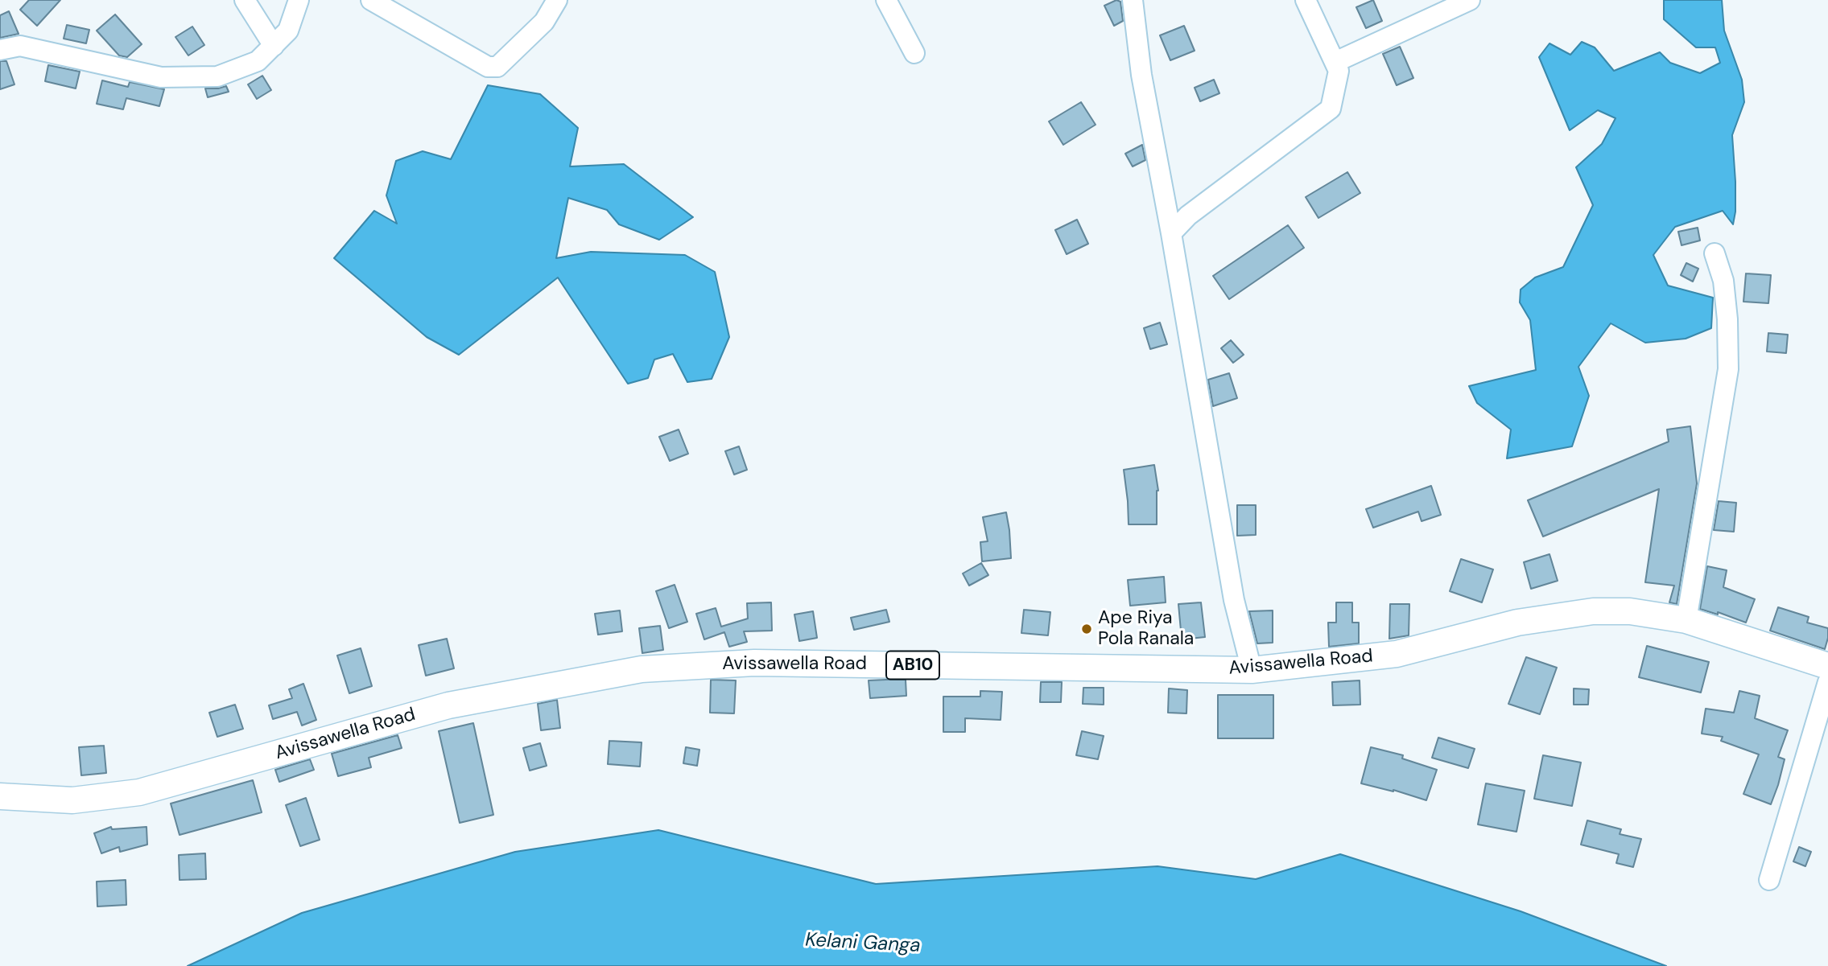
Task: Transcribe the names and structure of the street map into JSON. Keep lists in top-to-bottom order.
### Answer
{
  "streets": {
    "main road": ["Avissawella Road", "AB10"]
  },
  "water": ["Kelani Ganga"],
  "places": ["Ape Riya Pola Ranala"]
}
